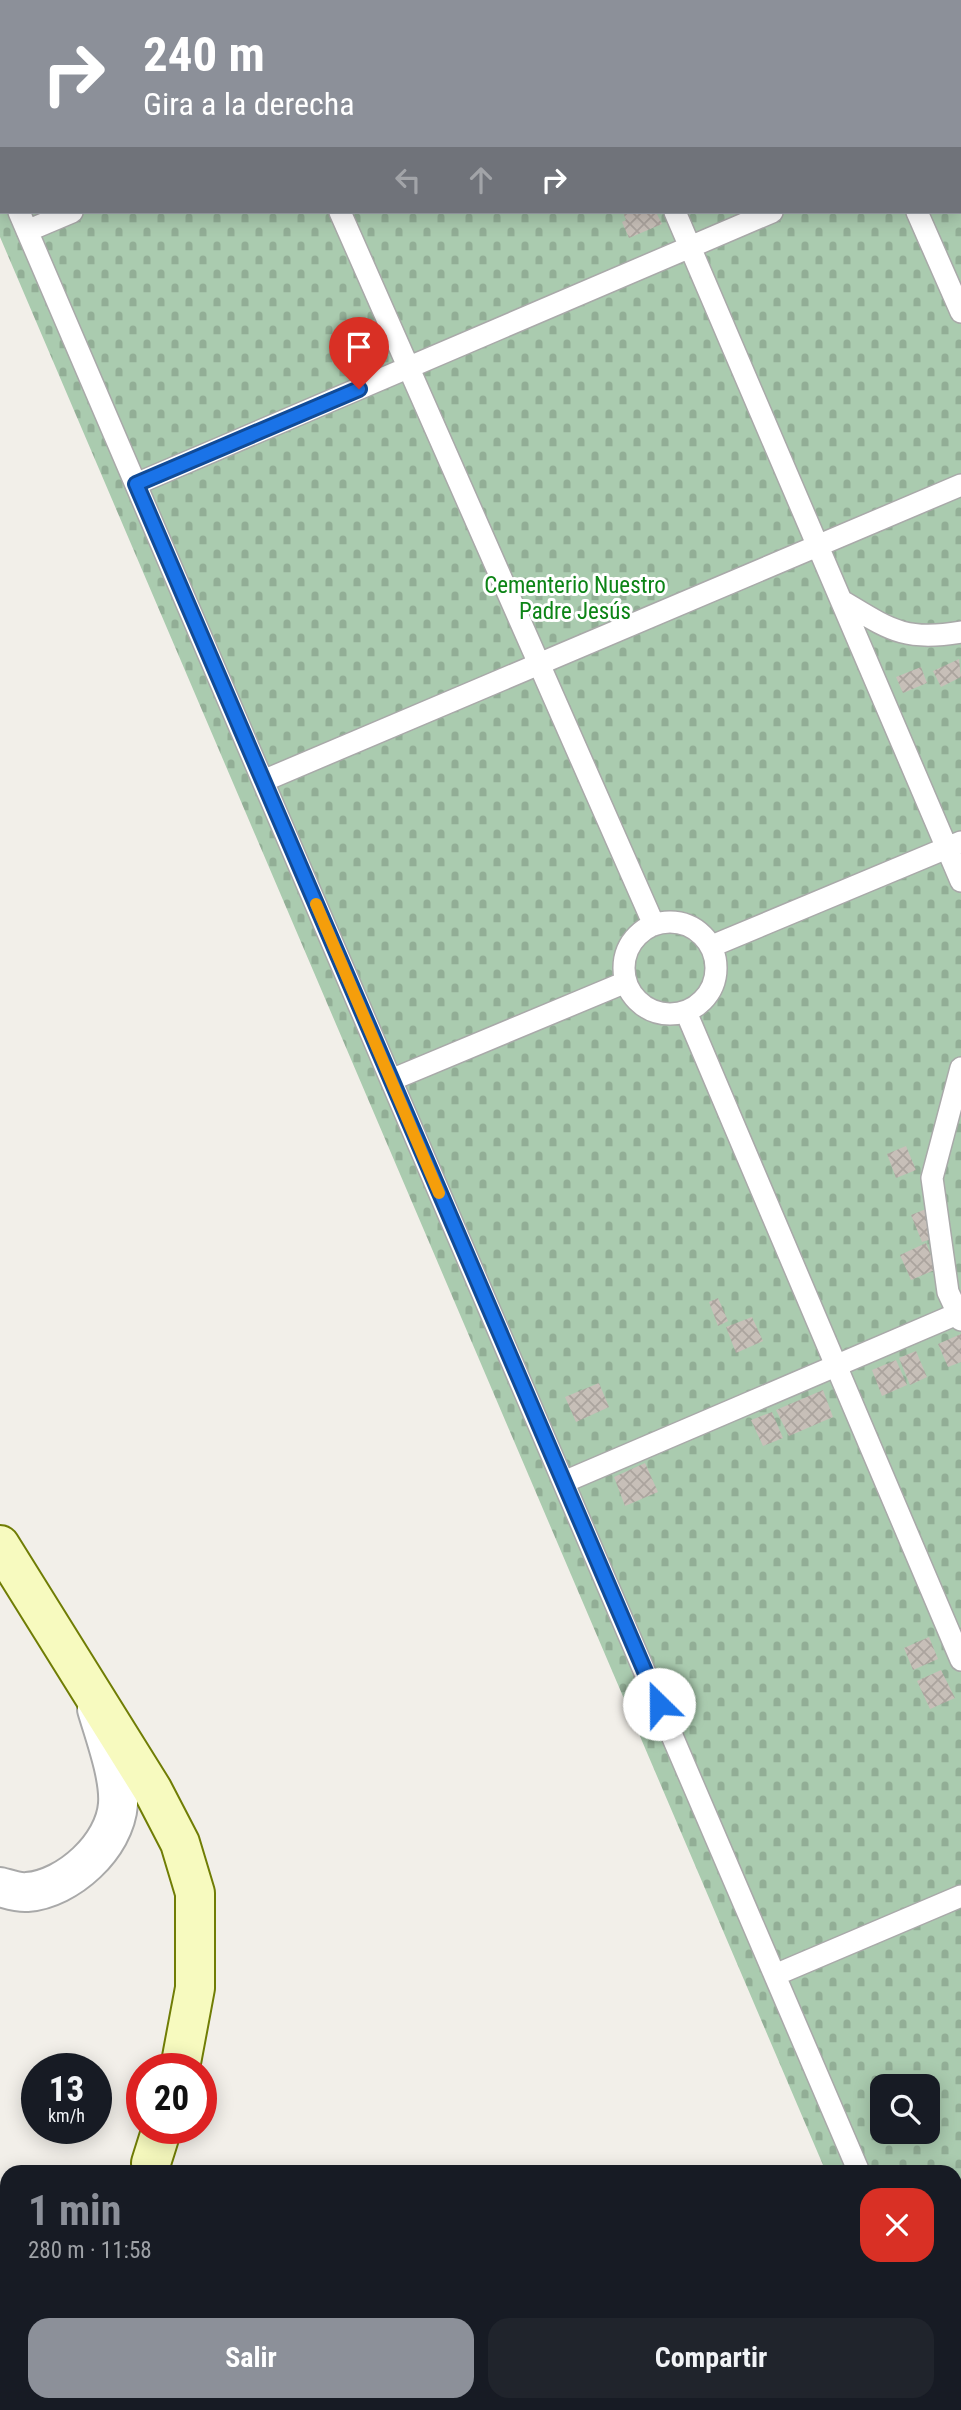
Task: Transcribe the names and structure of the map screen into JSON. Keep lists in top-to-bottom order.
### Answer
{
  "parks": ["Cementerio Nuestro Padre Jesús"],
  "page": {
    "turn": ["240 m", "Gira a la derecha"],
    "speed": "13 km/h",
    "limit": "20",
    "heading": ["1 min", "280 m · 11:58"],
    "buttons": ["Salir", "Compartir"]
  }
}
